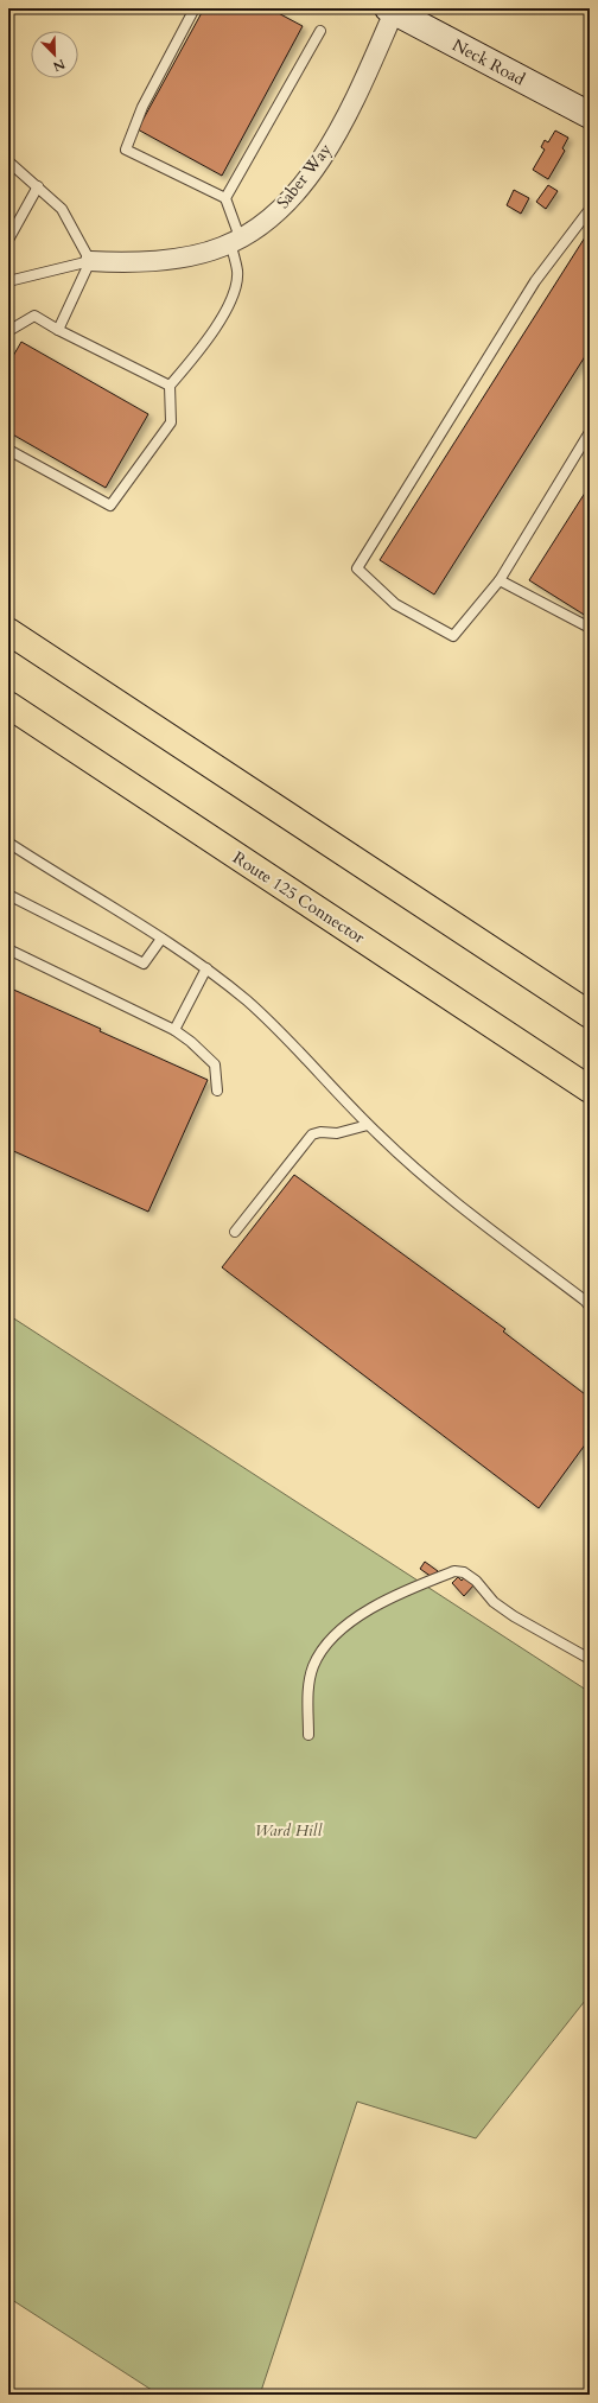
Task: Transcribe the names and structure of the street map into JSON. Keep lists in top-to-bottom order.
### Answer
{
  "streets": {
    "highway": ["Route 125 Connector"],
    "street": ["Neck Road", "Saber Way"]
  },
  "crossings": [
    ["Neck Road", "Saber Way"]
  ],
  "parks": ["Ward Hill"],
  "north": "bottom right"
}
